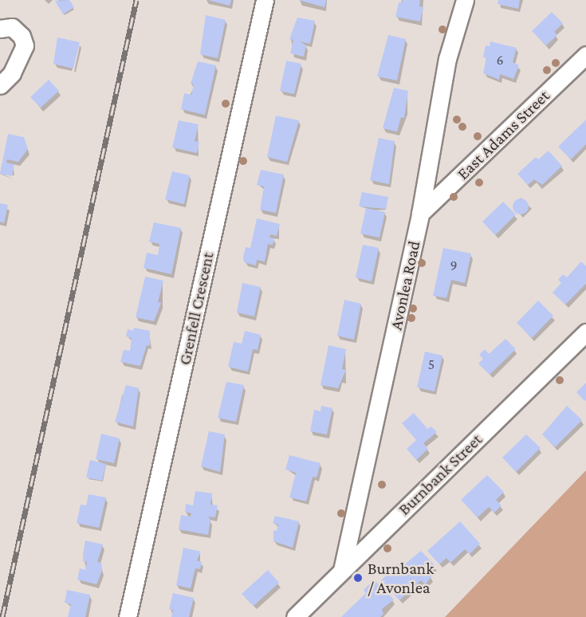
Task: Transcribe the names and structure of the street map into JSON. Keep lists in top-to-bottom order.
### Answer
{
  "streets": {
    "street": [
      "East Adams Street",
      "Avonlea Road",
      "Grenfell Crescent",
      "Burnbank Street"
    ]
  },
  "crossings": [
    ["East Adams Street", "Avonlea Road"],
    ["Avonlea Road", "Burnbank Street"]
  ],
  "places": ["Burnbank / Avonlea"],
  "house_numbers": ["6", "9", "5"]
}
